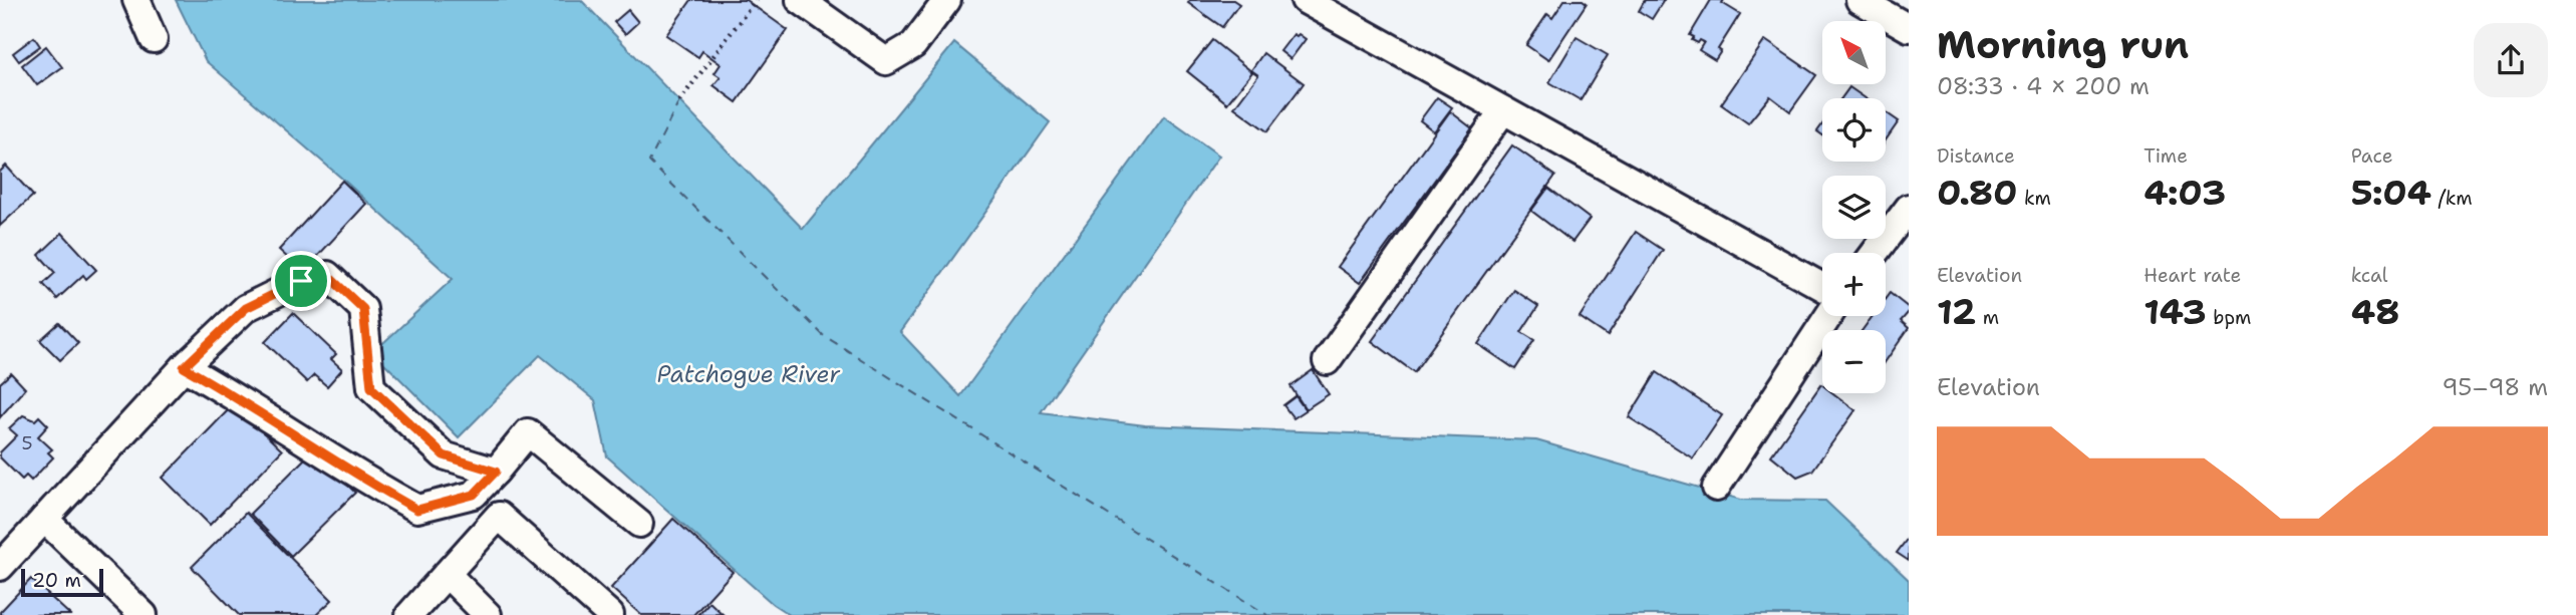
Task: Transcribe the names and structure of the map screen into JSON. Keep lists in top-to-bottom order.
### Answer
{
  "water": ["Patchogue River"],
  "house_numbers": ["5"],
  "scale_bar": "20 m",
  "north": "top left",
  "page": {
    "heading": ["Morning run", "08:33 · 4 × 200 m"],
    "map_buttons": ["+", "−"],
    "stats": [
      ["Distance", "0.80 km"],
      ["Time", "4:03"],
      ["Pace", "5:04 /km"],
      ["Elevation", "12 m"],
      ["Heart rate", "143 bpm"],
      ["kcal", "48"]
    ],
    "chart": ["Elevation", "95–98 m"],
    "scale": "20 m"
  }
}
